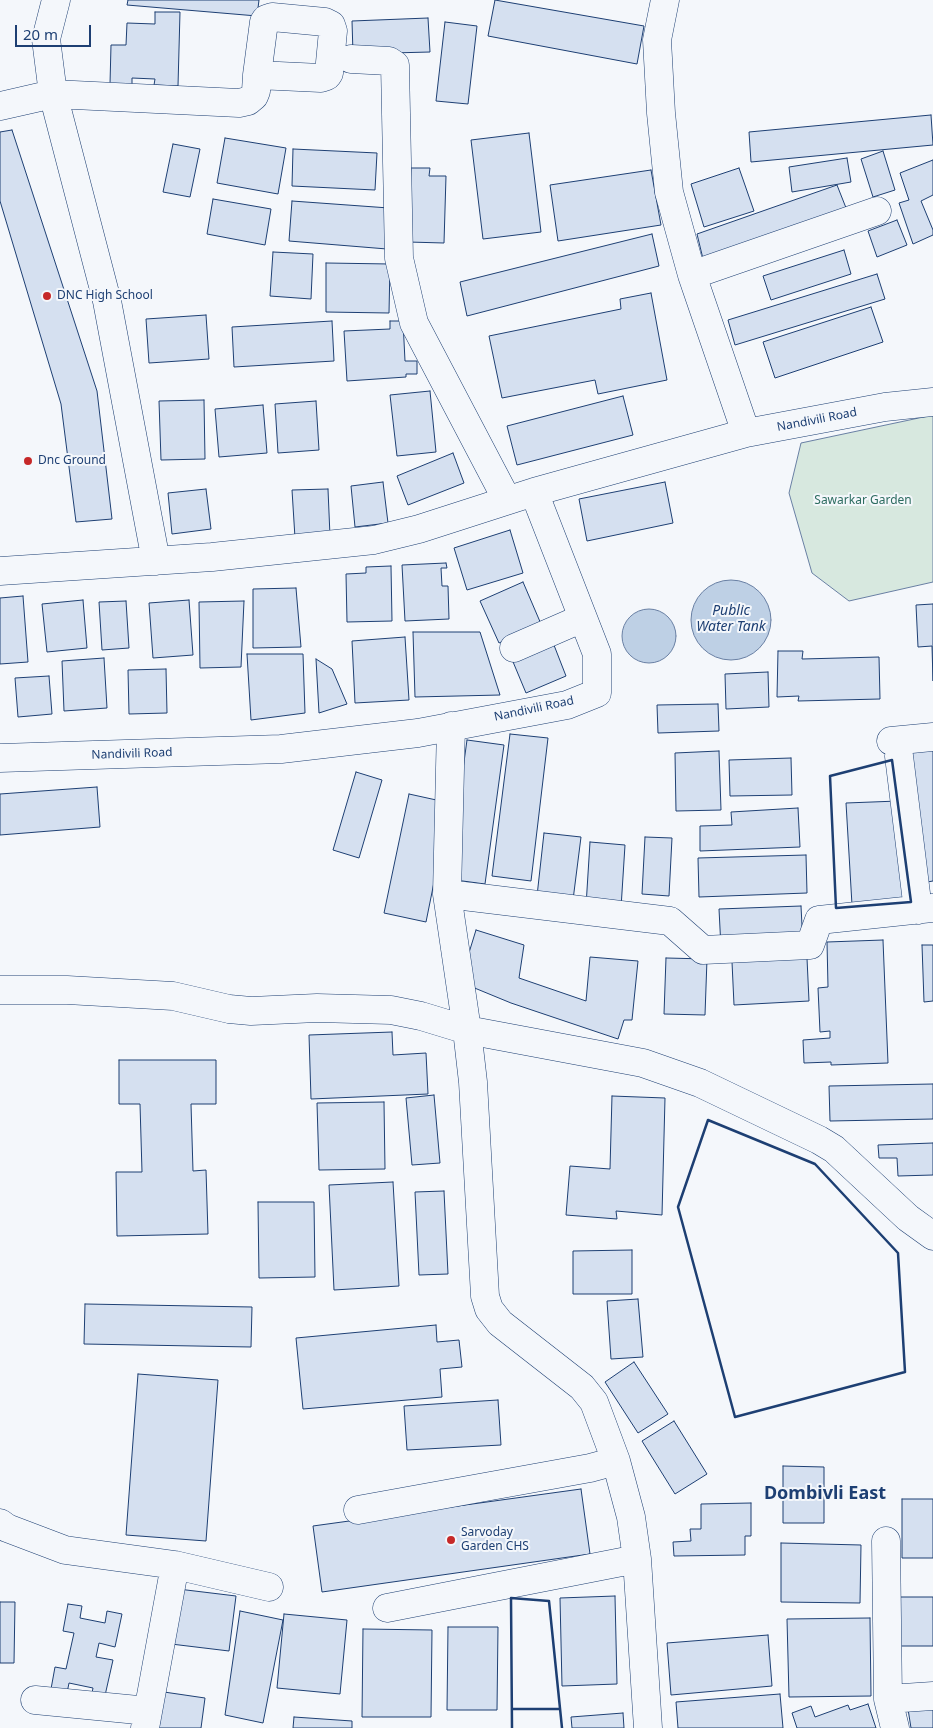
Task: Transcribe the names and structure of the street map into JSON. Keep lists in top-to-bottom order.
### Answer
{
  "streets": {
    "street": ["Nandivili Road"]
  },
  "districts": ["Dombivli East"],
  "water": ["Public Water Tank"],
  "parks": ["Sawarkar Garden"],
  "places": ["DNC High School", "Dnc Ground", "Sarvoday Garden CHS"],
  "scale_bar": "20 m"
}
